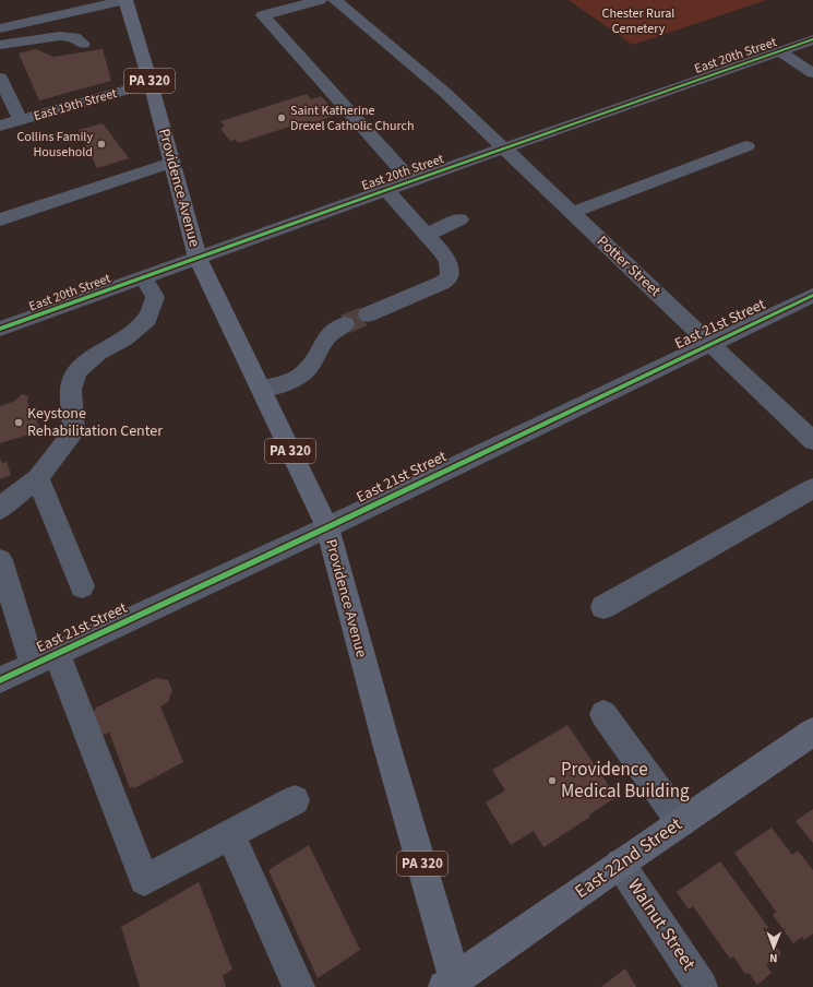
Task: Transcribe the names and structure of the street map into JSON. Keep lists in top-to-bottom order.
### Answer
{
  "streets": {
    "main road": ["PA 320", "Providence Avenue", "East 22nd Street"],
    "street": [
      "East 20th Street",
      "East 19th Street",
      "Potter Street",
      "East 21st Street",
      "Walnut Street"
    ]
  },
  "crossings": [
    ["East 20th Street", "Providence Avenue"],
    ["East 20th Street", "Potter Street"],
    ["East 19th Street", "Providence Avenue"],
    ["Providence Avenue", "East 21st Street"],
    ["Providence Avenue", "East 22nd Street"],
    ["Potter Street", "East 21st Street"],
    ["East 22nd Street", "Walnut Street"]
  ],
  "parks": ["Chester Rural Cemetery"],
  "places": [
    "Saint Katherine Drexel Catholic Church",
    "Collins Family Household",
    "Keystone Rehabilitation Center",
    "Providence Medical Building"
  ],
  "north": "bottom"
}
